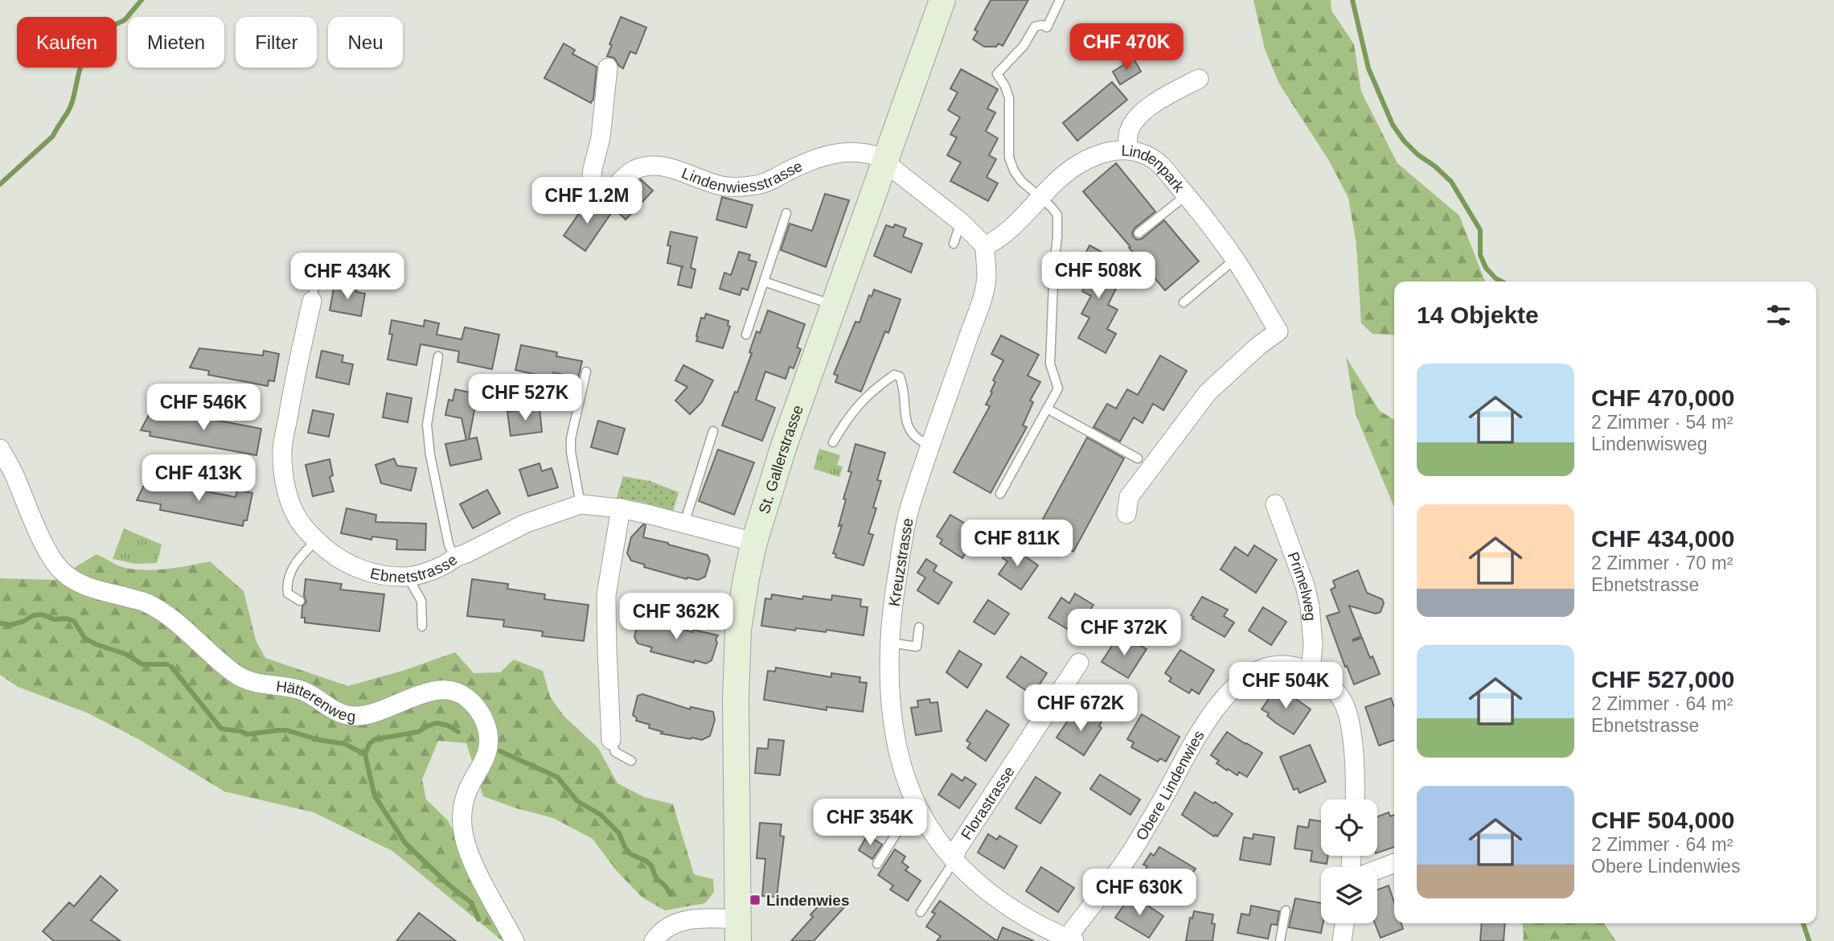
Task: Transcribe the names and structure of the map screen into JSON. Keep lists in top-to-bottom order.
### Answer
{
  "streets": {
    "street": [
      "Lindenwiesstrasse",
      "Lindenpark",
      "St. Gallerstrasse",
      "Ebnetstrasse",
      "Kreuzstrasse",
      "Primelweg",
      "Hätterenweg",
      "Obere Lindenwies",
      "Florastrasse"
    ]
  },
  "crossings": [
    ["Lindenwiesstrasse", "St. Gallerstrasse"],
    ["Lindenpark", "Kreuzstrasse"],
    ["St. Gallerstrasse", "Ebnetstrasse"],
    ["Kreuzstrasse", "Obere Lindenwies"],
    ["Kreuzstrasse", "Florastrasse"],
    ["Primelweg", "Obere Lindenwies"]
  ],
  "places": {
    "transit": ["Lindenwies"]
  },
  "page": {
    "chip": [
      "Kaufen",
      "Mieten",
      "Filter",
      "Neu"
    ],
    "price": [
      "CHF 470K",
      "CHF 1.2M",
      "CHF 508K",
      "CHF 434K",
      "CHF 527K",
      "CHF 546K",
      "CHF 413K",
      "CHF 811K",
      "CHF 362K",
      "CHF 372K",
      "CHF 504K",
      "CHF 672K",
      "CHF 354K",
      "CHF 630K"
    ],
    "heading": "14 Objekte",
    "list": [
      {
        "name": "CHF 470,000",
        "note": "2 Zimmer · 54 m² · Lindenwisweg"
      },
      {
        "name": "CHF 434,000",
        "note": "2 Zimmer · 70 m² · Ebnetstrasse"
      },
      {
        "name": "CHF 527,000",
        "note": "2 Zimmer · 64 m² · Ebnetstrasse"
      },
      {
        "name": "CHF 504,000",
        "note": "2 Zimmer · 64 m² · Obere Lindenwies"
      }
    ]
  }
}
